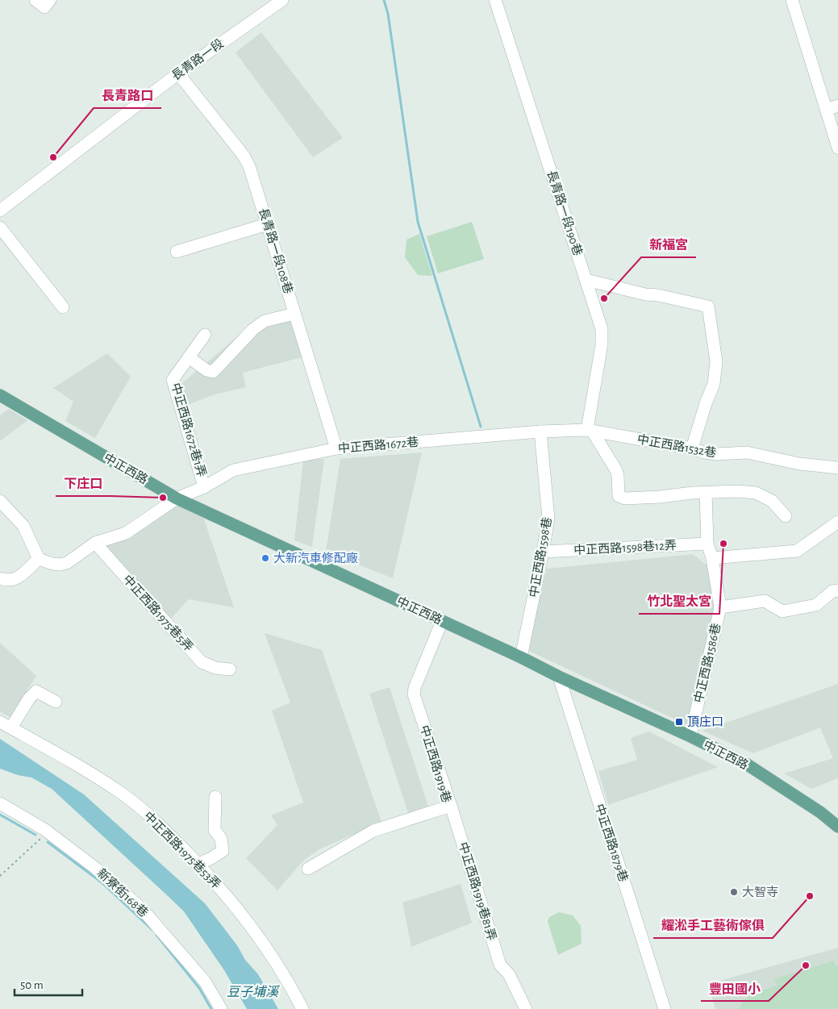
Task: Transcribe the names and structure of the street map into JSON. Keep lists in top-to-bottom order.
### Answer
{
  "streets": {
    "main road": ["中正西路"],
    "street": [
      "長青路一段",
      "長青路一段190巷",
      "長青路一段108巷",
      "中正西路1672巷1弄",
      "中正西路1672巷",
      "中正西路1532巷",
      "中正西路1598巷12弄",
      "中正西路1598巷",
      "中正西路1975巷5弄",
      "中正西路1586巷",
      "中正西路1919巷",
      "中正西路1879巷",
      "中正西路1975巷53弄",
      "中正西路1919巷81弄",
      "新寮街168巷"
    ]
  },
  "crossings": [
    ["長青路一段", "長青路一段108巷"],
    ["長青路一段190巷", "中正西路1672巷"],
    ["長青路一段190巷", "中正西路1532巷"],
    ["長青路一段108巷", "中正西路1672巷"],
    ["中正西路1672巷1弄", "中正西路1672巷"],
    ["中正西路1672巷", "中正西路1532巷"],
    ["中正西路1672巷", "中正西路"],
    ["中正西路1672巷", "中正西路1598巷"],
    ["中正西路1672巷", "中正西路1975巷5弄"],
    ["中正西路", "中正西路1598巷"],
    ["中正西路", "中正西路1586巷"],
    ["中正西路", "中正西路1919巷"],
    ["中正西路", "中正西路1879巷"],
    ["中正西路1598巷12弄", "中正西路1598巷"],
    ["中正西路1598巷12弄", "中正西路1586巷"],
    ["中正西路1919巷", "中正西路1919巷81弄"]
  ],
  "water": ["豆子埔溪"],
  "places": {
    "other": [
      "長青路口",
      "新福宮",
      "下庄口",
      "竹北聖太宮",
      "大新汽車修配廠",
      "大智寺",
      "耀淞手工藝術傢俱",
      "豐田國小"
    ],
    "transit": ["頂庄口"]
  },
  "scale_bar": "50 m"
}
